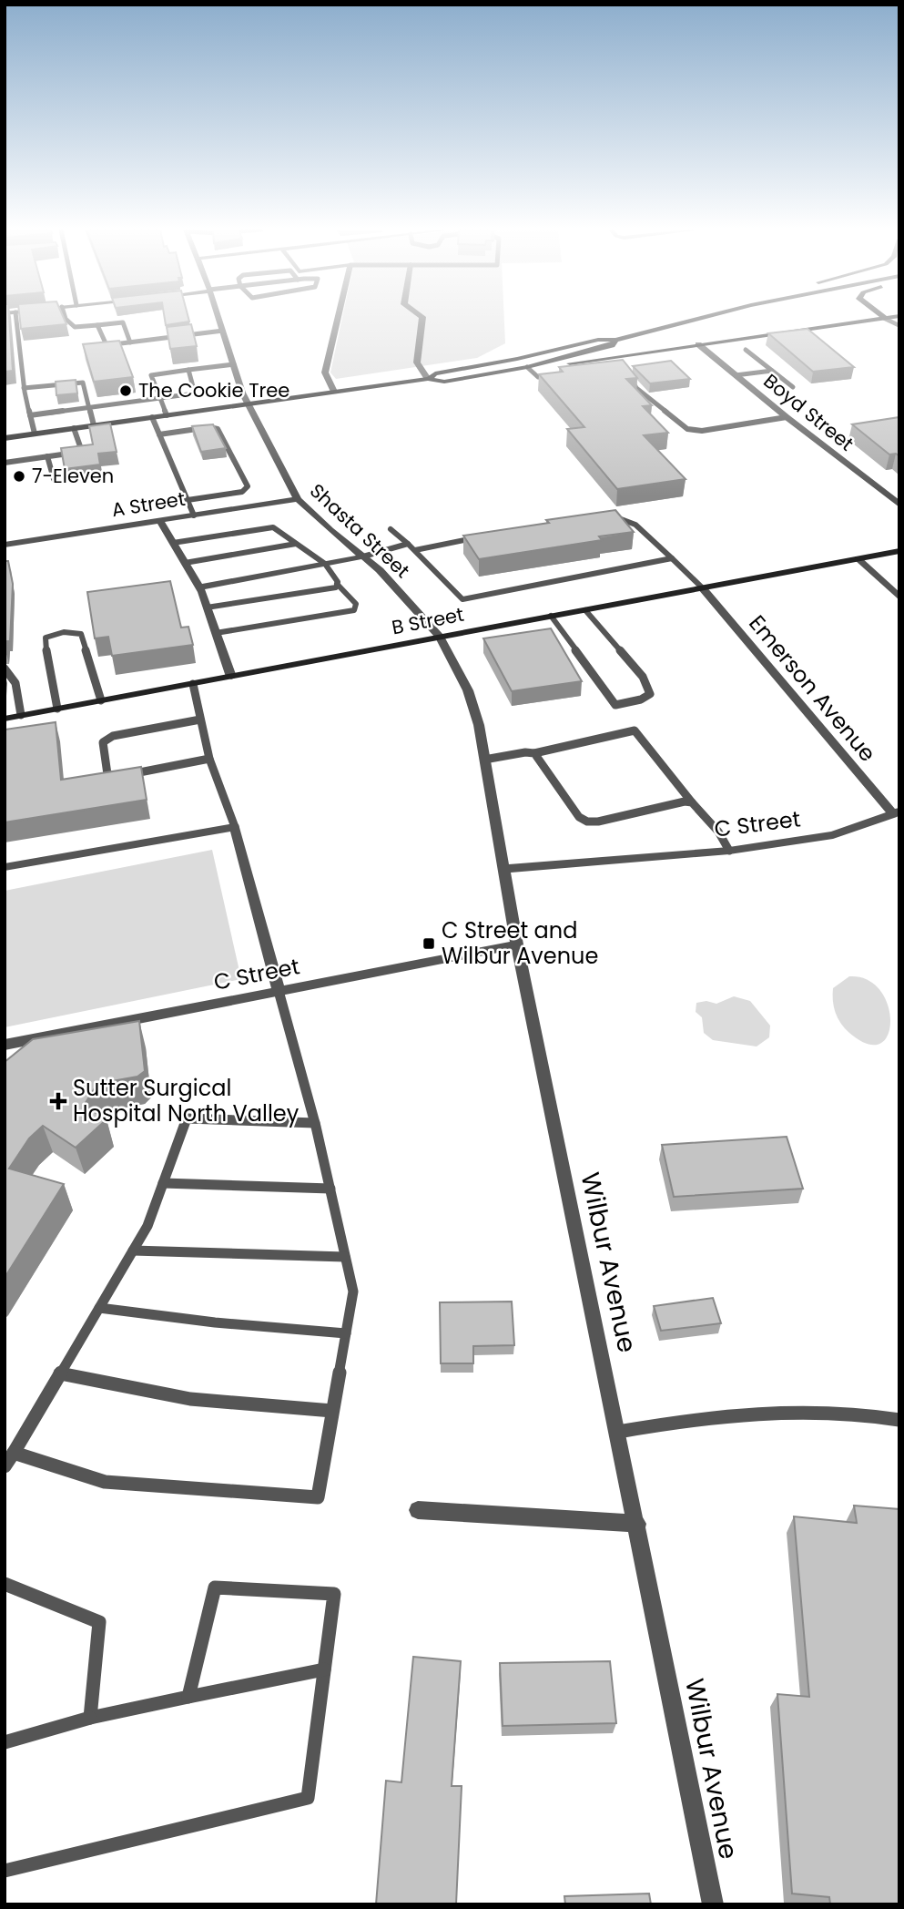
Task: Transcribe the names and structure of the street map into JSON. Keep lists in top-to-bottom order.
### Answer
{
  "streets": {
    "main road": ["B Street"],
    "street": [
      "Boyd Street",
      "A Street",
      "Shasta Street",
      "Emerson Avenue",
      "C Street",
      "Wilbur Avenue"
    ]
  },
  "crossings": [
    ["A Street", "Shasta Street"],
    ["Shasta Street", "B Street"],
    ["Shasta Street", "Wilbur Avenue"],
    ["B Street", "Emerson Avenue"],
    ["B Street", "Wilbur Avenue"],
    ["Emerson Avenue", "C Street"],
    ["C Street", "Wilbur Avenue"]
  ],
  "places": {
    "other": ["The Cookie Tree", "7-Eleven"],
    "transit": ["C Street and Wilbur Avenue"],
    "health": ["Sutter Surgical Hospital North Valley"]
  }
}
